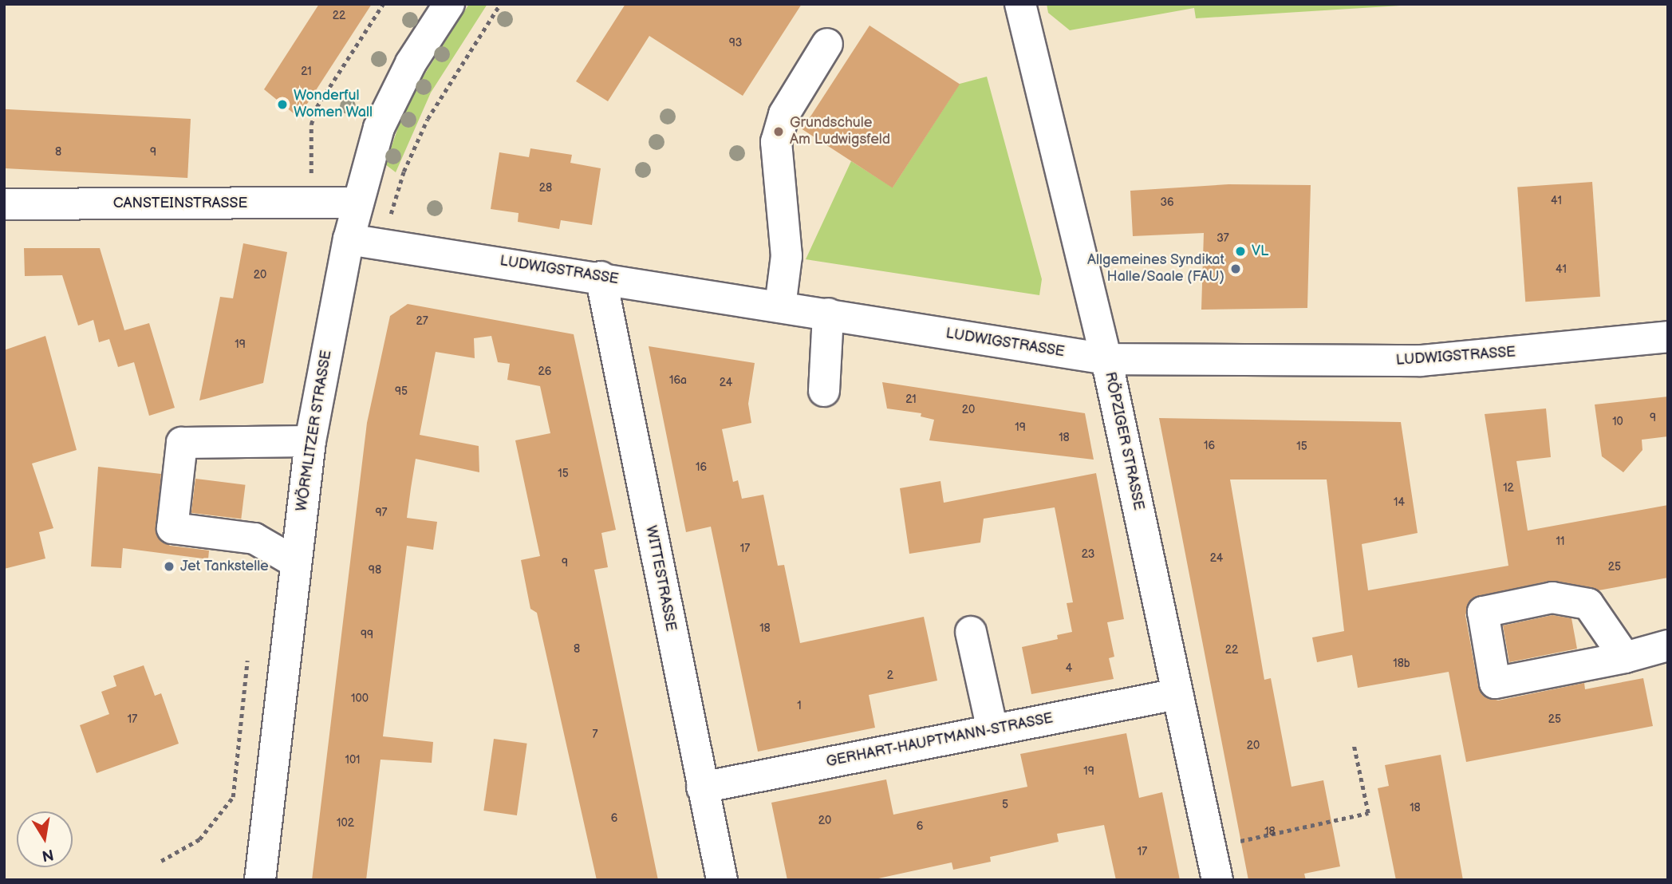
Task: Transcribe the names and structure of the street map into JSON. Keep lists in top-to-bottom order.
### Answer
{
  "streets": {
    "street": [
      "CANSTEINSTRASSE",
      "LUDWIGSTRASSE",
      "WÖRMLITZER STRASSE",
      "RÖPZIGER STRASSE",
      "WITTESTRASSE",
      "GERHART-HAUPTMANN-STRASSE"
    ]
  },
  "crossings": [
    ["CANSTEINSTRASSE", "WÖRMLITZER STRASSE"],
    ["LUDWIGSTRASSE", "WÖRMLITZER STRASSE"],
    ["LUDWIGSTRASSE", "RÖPZIGER STRASSE"],
    ["LUDWIGSTRASSE", "WITTESTRASSE"],
    ["RÖPZIGER STRASSE", "GERHART-HAUPTMANN-STRASSE"],
    ["WITTESTRASSE", "GERHART-HAUPTMANN-STRASSE"]
  ],
  "places": [
    "Wonderful Women Wall",
    "Grundschule Am Ludwigsfeld",
    "VL",
    "Allgemeines Syndikat Halle/Saale (FAU)",
    "Jet Tankstelle"
  ],
  "house_numbers": [
    "22",
    "93",
    "21",
    "8",
    "9",
    "28",
    "41",
    "36",
    "37",
    "41",
    "20",
    "27",
    "19",
    "26",
    "16a",
    "24",
    "95",
    "21",
    "20",
    "9",
    "10",
    "19",
    "18",
    "16",
    "15",
    "16",
    "15",
    "12",
    "14",
    "97",
    "11",
    "17",
    "23",
    "24",
    "9",
    "25",
    "98",
    "18",
    "99",
    "8",
    "22",
    "18b",
    "4",
    "2",
    "100",
    "1",
    "17",
    "25",
    "7",
    "20",
    "101",
    "19",
    "5",
    "18",
    "6",
    "20",
    "102",
    "6",
    "18",
    "17"
  ],
  "north": "bottom"
}
